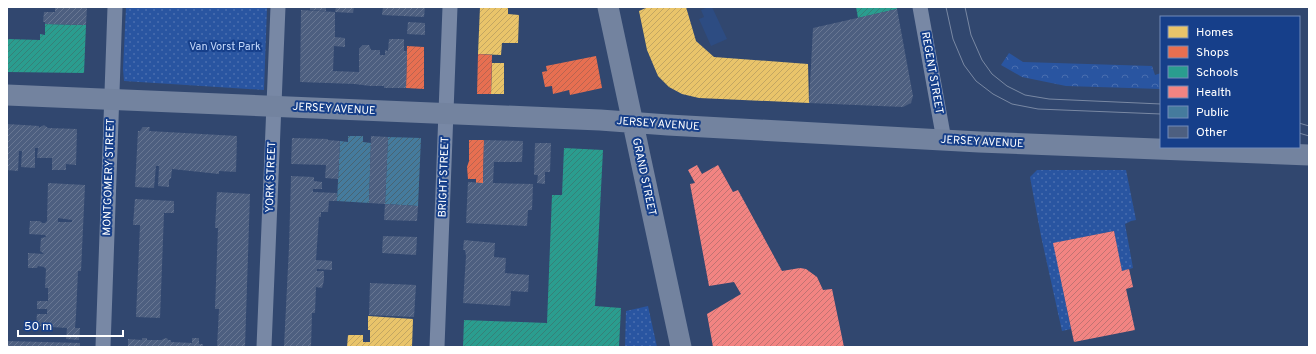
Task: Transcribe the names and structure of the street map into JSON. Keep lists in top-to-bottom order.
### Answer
{
  "streets": {
    "street": [
      "REGENT STREET",
      "JERSEY AVENUE",
      "MONTGOMERY STREET",
      "YORK STREET",
      "BRIGHT STREET",
      "GRAND STREET"
    ]
  },
  "crossings": [
    ["REGENT STREET", "JERSEY AVENUE"],
    ["JERSEY AVENUE", "MONTGOMERY STREET"],
    ["JERSEY AVENUE", "YORK STREET"],
    ["JERSEY AVENUE", "BRIGHT STREET"],
    ["JERSEY AVENUE", "GRAND STREET"]
  ],
  "parks": ["Van Vorst Park"],
  "legend": [
    "Homes",
    "Shops",
    "Schools",
    "Health",
    "Public",
    "Other"
  ],
  "scale_bar": "50 m"
}
